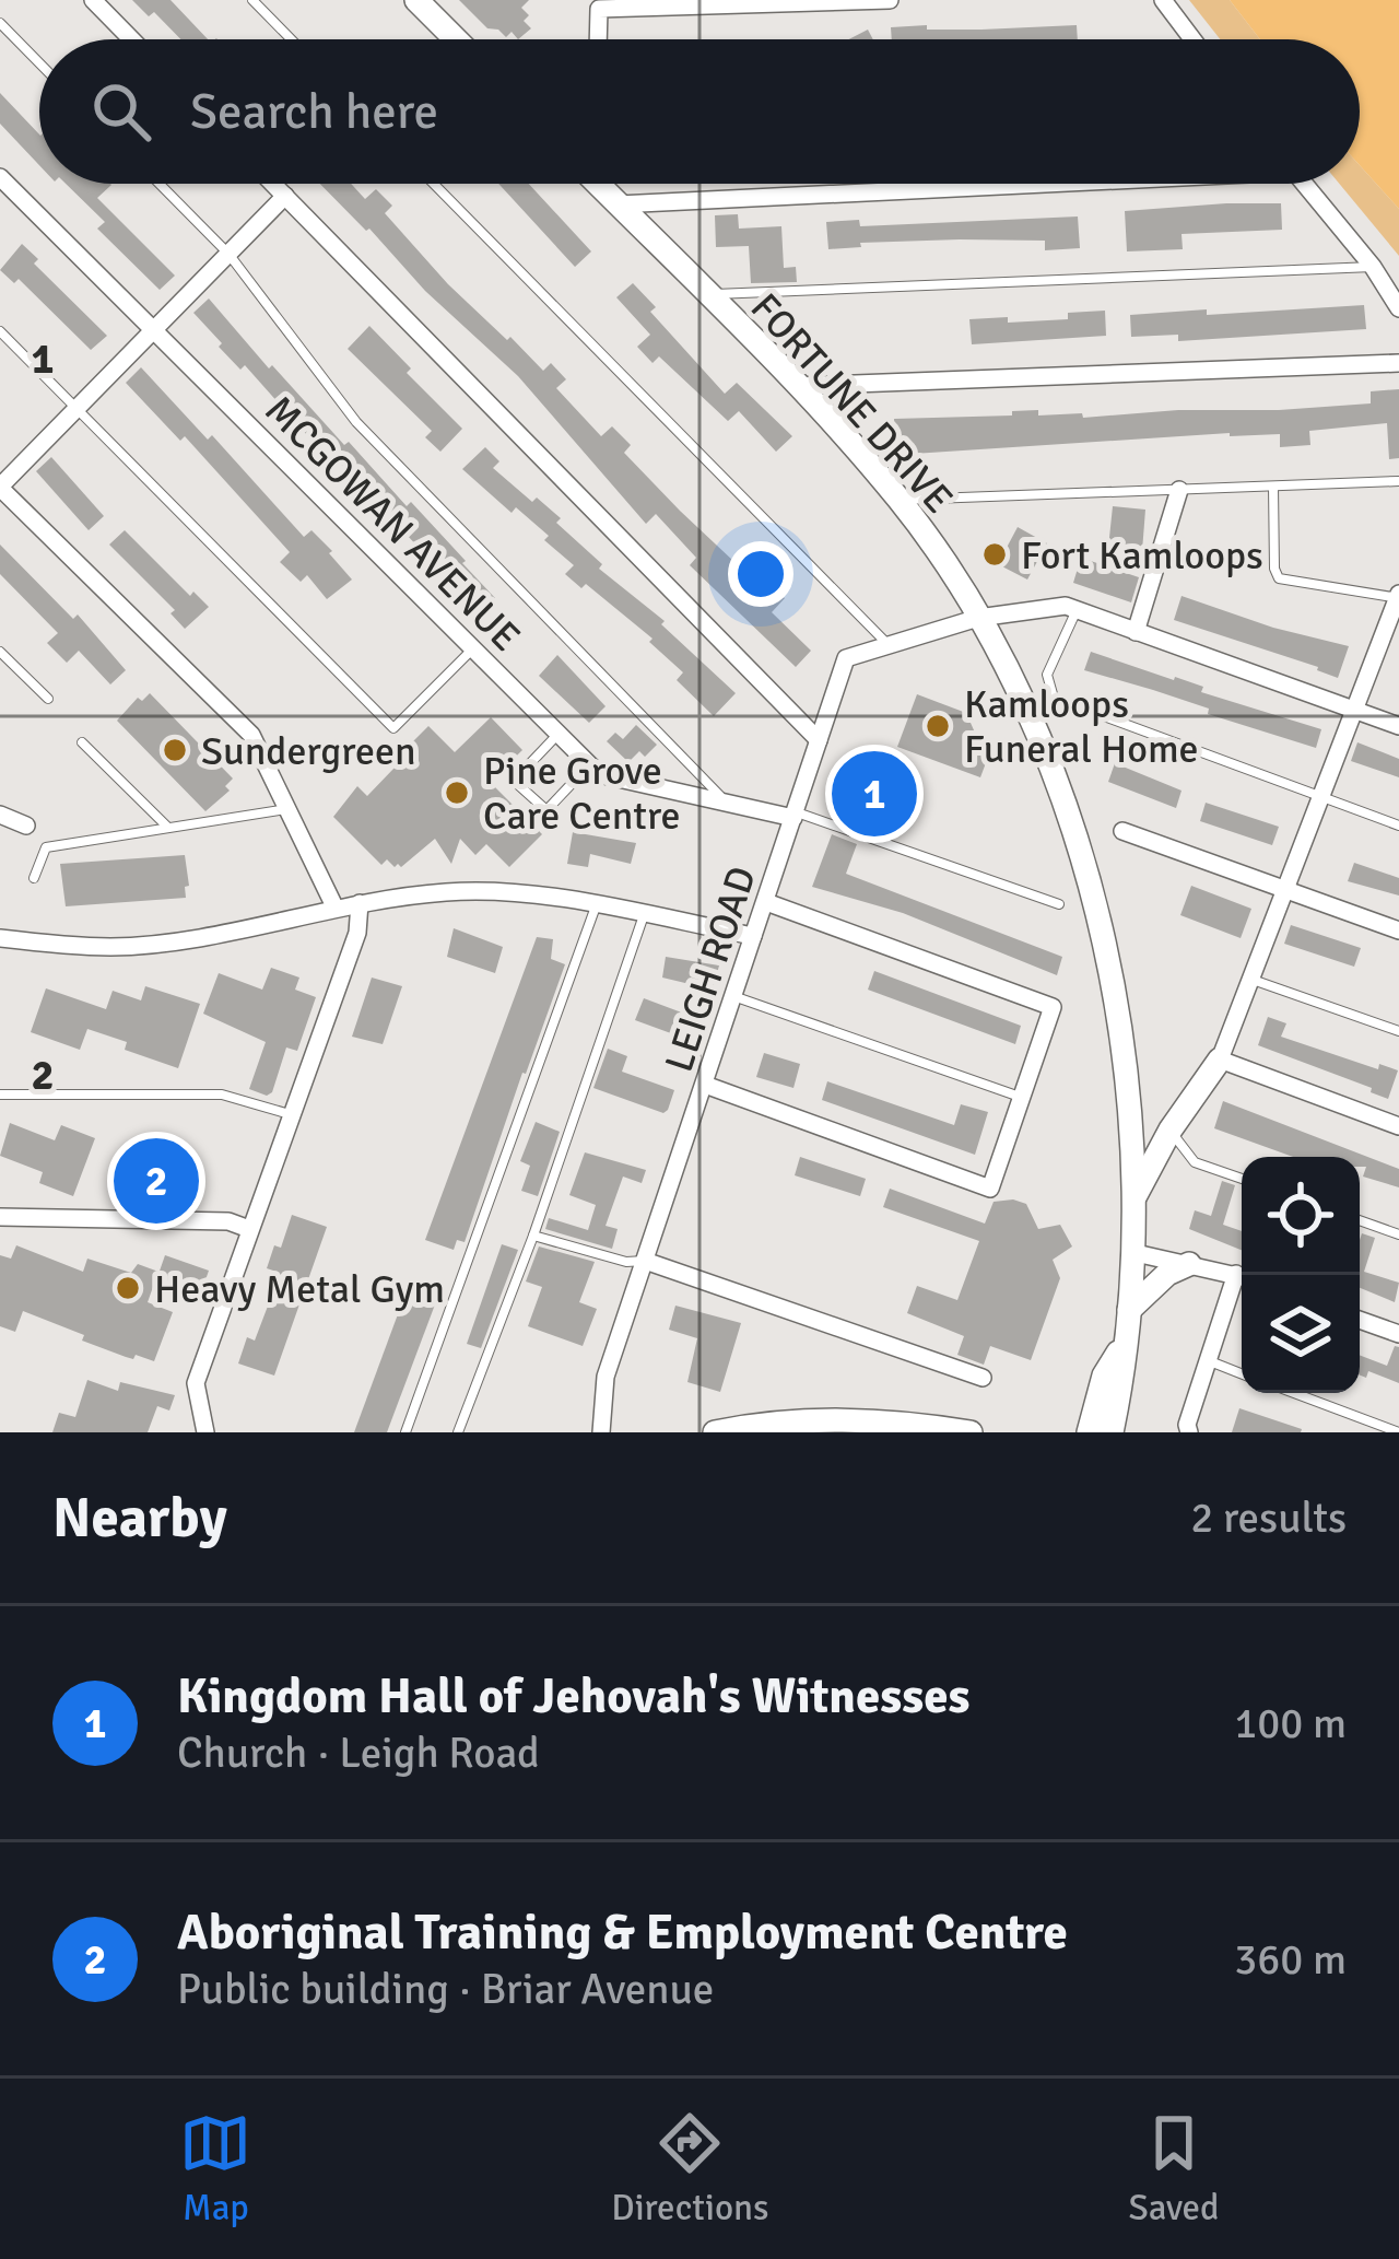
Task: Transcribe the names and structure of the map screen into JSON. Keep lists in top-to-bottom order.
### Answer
{
  "streets": {
    "main road": ["FORTUNE DRIVE"],
    "street": ["MCGOWAN AVENUE", "LEIGH ROAD"]
  },
  "crossings": [
    ["FORTUNE DRIVE", "LEIGH ROAD"],
    ["MCGOWAN AVENUE", "LEIGH ROAD"]
  ],
  "places": [
    "Fort Kamloops",
    "Kamloops Funeral Home",
    "Sundergreen",
    "Pine Grove Care Centre",
    "Heavy Metal Gym"
  ],
  "page": {
    "search": "Search here",
    "pins": ["1", "2"],
    "heading": ["Nearby", "2 results"],
    "list": [
      {
        "mark": "1",
        "name": "Kingdom Hall of Jehovah's Witnesses",
        "note": "Church · Leigh Road",
        "value": "100 m"
      },
      {
        "mark": "2",
        "name": "Aboriginal Training & Employment Centre",
        "note": "Public building · Briar Avenue",
        "value": "360 m"
      }
    ],
    "nav": ["Map", "Directions", "Saved"]
  },
  "grid": {
    "rows": ["1", "2"]
  }
}
